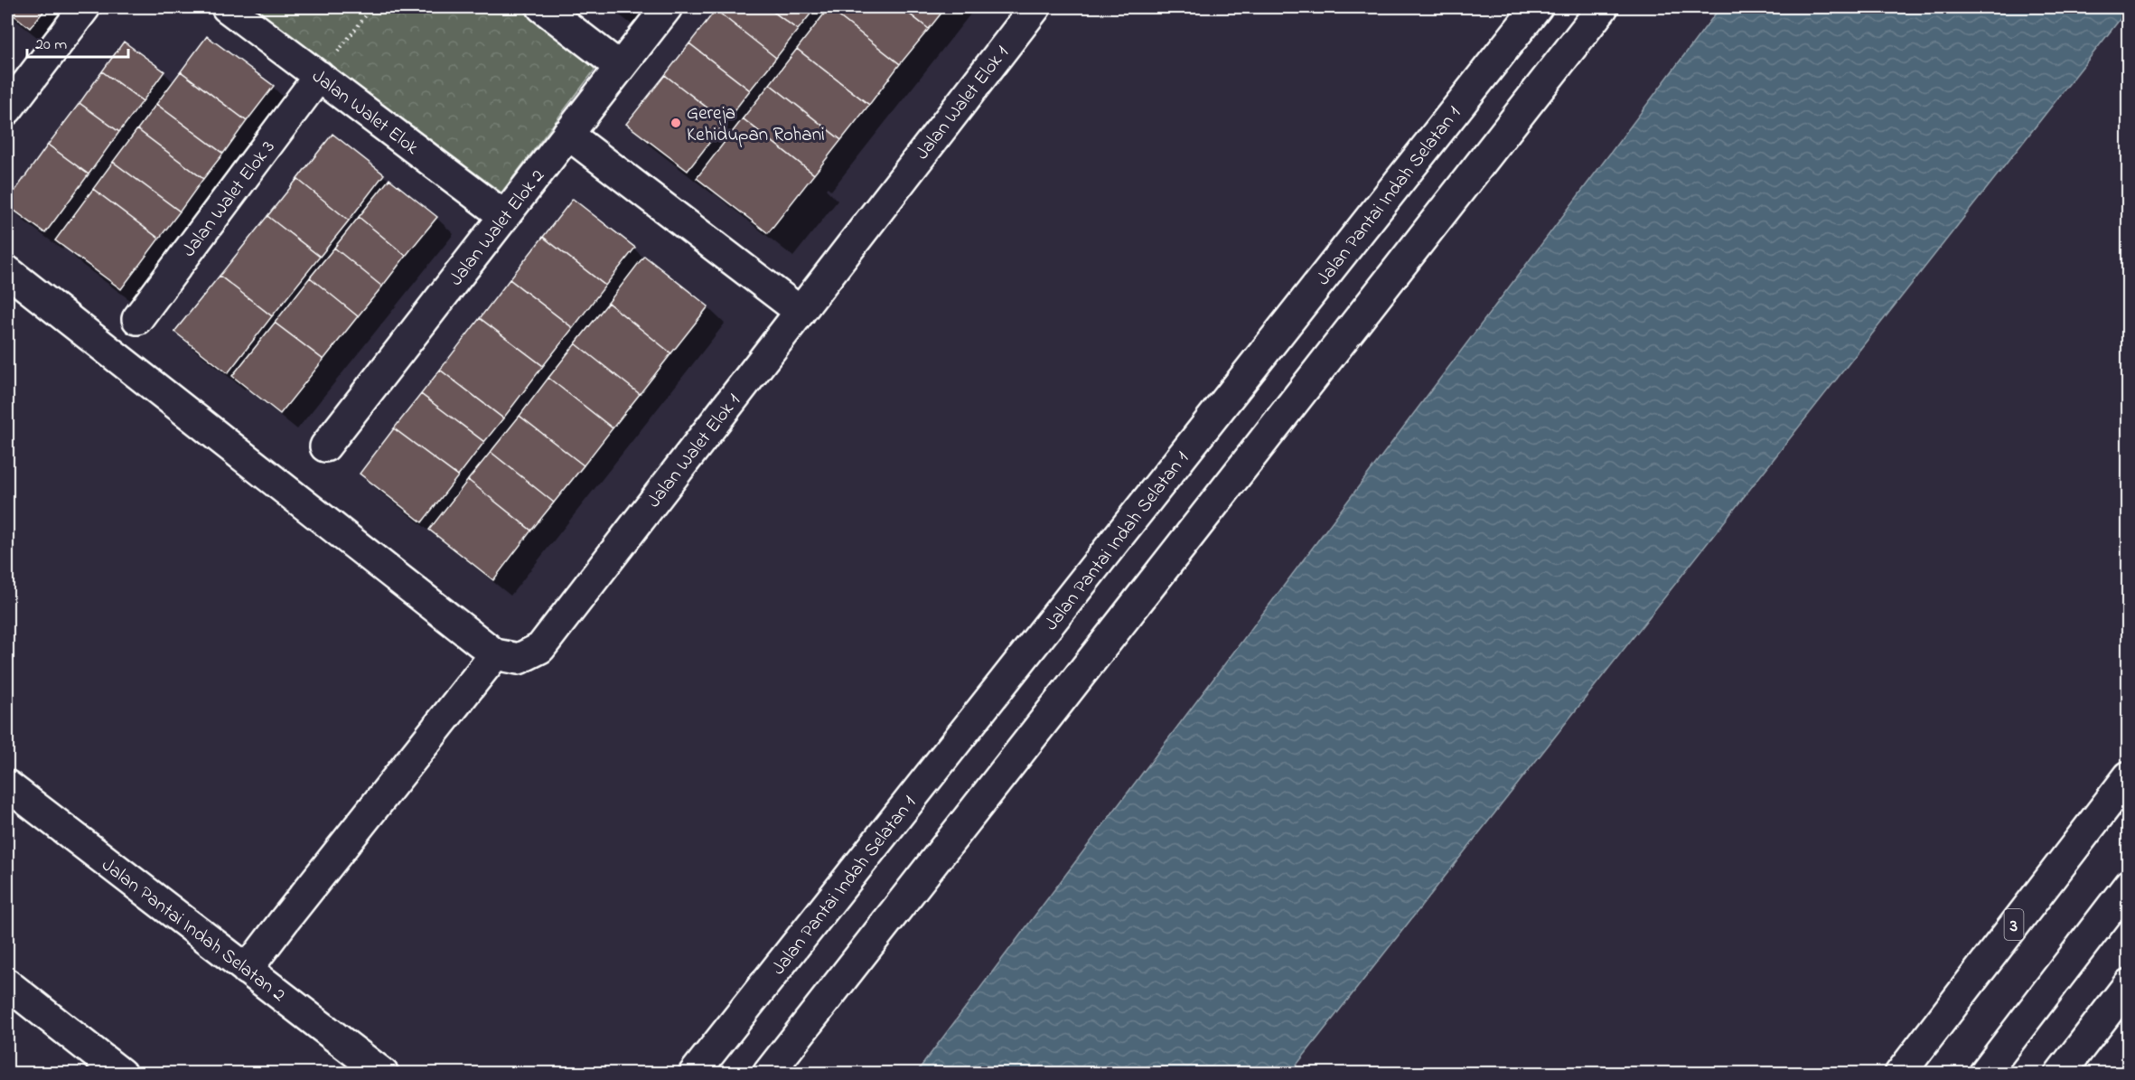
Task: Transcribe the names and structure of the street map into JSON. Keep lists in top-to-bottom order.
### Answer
{
  "streets": {
    "main road": [
      "Jalan Walet Elok 1",
      "Jalan Walet Elok",
      "Jalan Pantai Indah Selatan 1",
      "Jalan Walet Elok 3",
      "Jalan Walet Elok 2",
      "3",
      "Jalan Pantai Indah Selatan 2"
    ]
  },
  "crossings": [
    ["Jalan Walet Elok", "Jalan Walet Elok 3"],
    ["Jalan Walet Elok", "Jalan Walet Elok 2"]
  ],
  "places": ["Gereja Kehidupan Rohani"],
  "scale_bar": "20 m"
}
